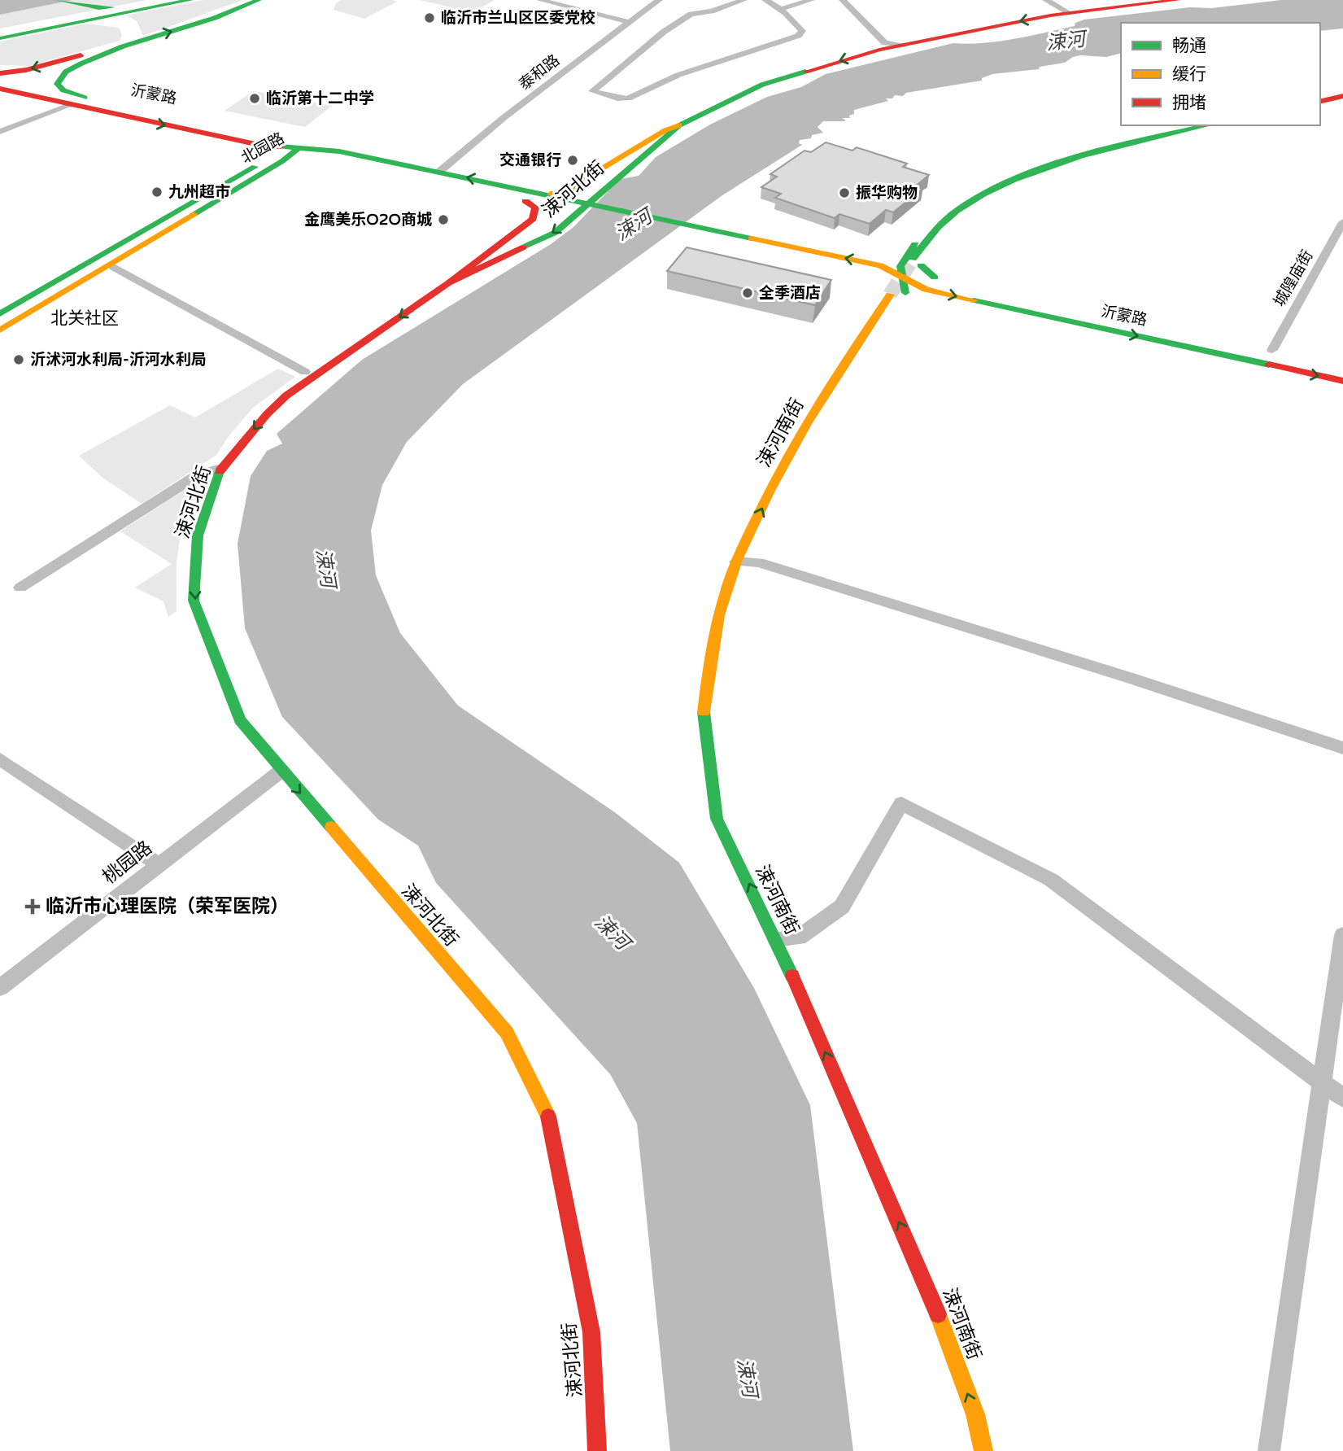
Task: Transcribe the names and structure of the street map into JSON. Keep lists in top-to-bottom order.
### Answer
{
  "streets": {
    "main road": [
      "沂蒙路",
      "北园路",
      "涑河北街",
      "涑河南街"
    ],
    "street": ["泰和路", "城隍庙街", "桃园路"]
  },
  "crossings": [
    ["泰和路", "沂蒙路"],
    ["沂蒙路", "北园路"],
    ["涑河北街", "桃园路"]
  ],
  "one_way": ["涑河南街"],
  "districts": ["北关社区"],
  "water": ["涑河"],
  "places": {
    "other": [
      "临沂市兰山区区委党校",
      "临沂第十二中学",
      "交通银行",
      "九州超市",
      "振华购物",
      "金鹰美乐O2O商城",
      "全季酒店",
      "沂沭河水利局-沂河水利局"
    ],
    "health": ["临沂市心理医院（荣军医院）"]
  },
  "legend": ["畅通", "缓行", "拥堵"]
}
